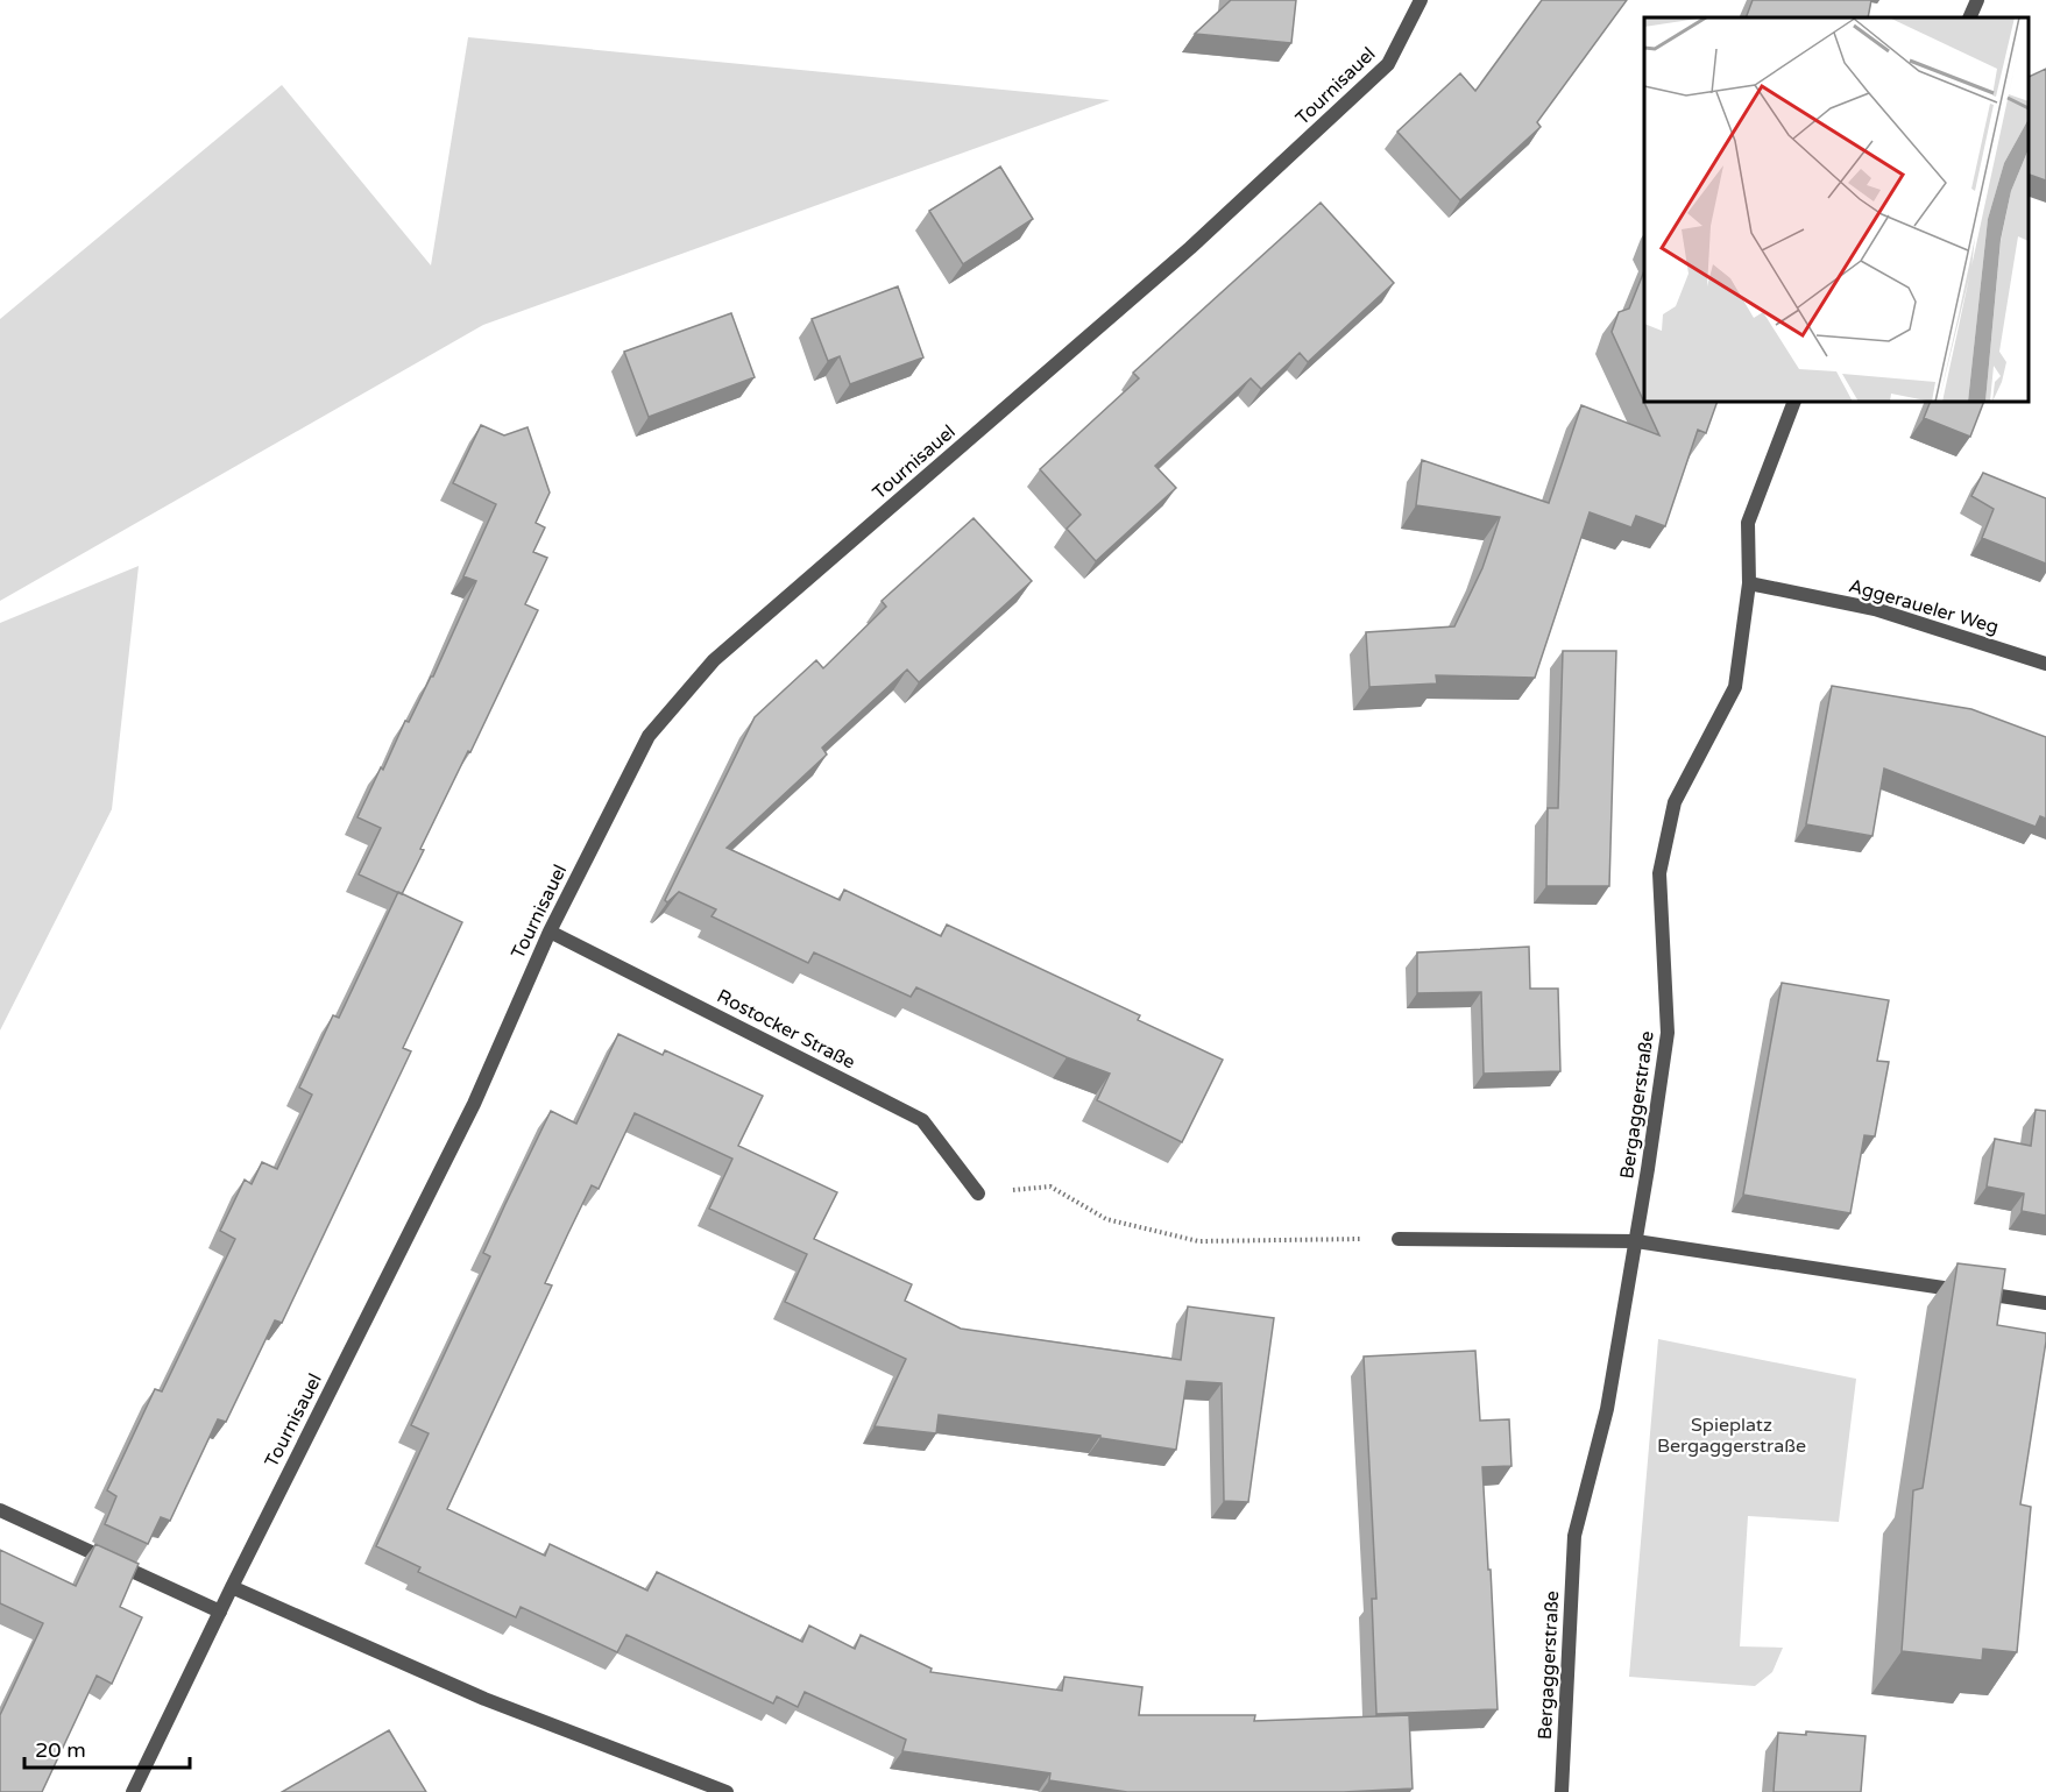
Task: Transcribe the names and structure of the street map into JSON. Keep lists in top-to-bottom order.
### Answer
{
  "streets": {
    "street": [
      "Tournisauel",
      "Aggeraueler Weg",
      "Rostocker Straße",
      "Bergaggerstraße"
    ]
  },
  "crossings": [
    ["Tournisauel", "Rostocker Straße"],
    ["Aggeraueler Weg", "Bergaggerstraße"]
  ],
  "parks": ["Spieplatz Bergaggerstraße"],
  "scale_bar": "20 m"
}
